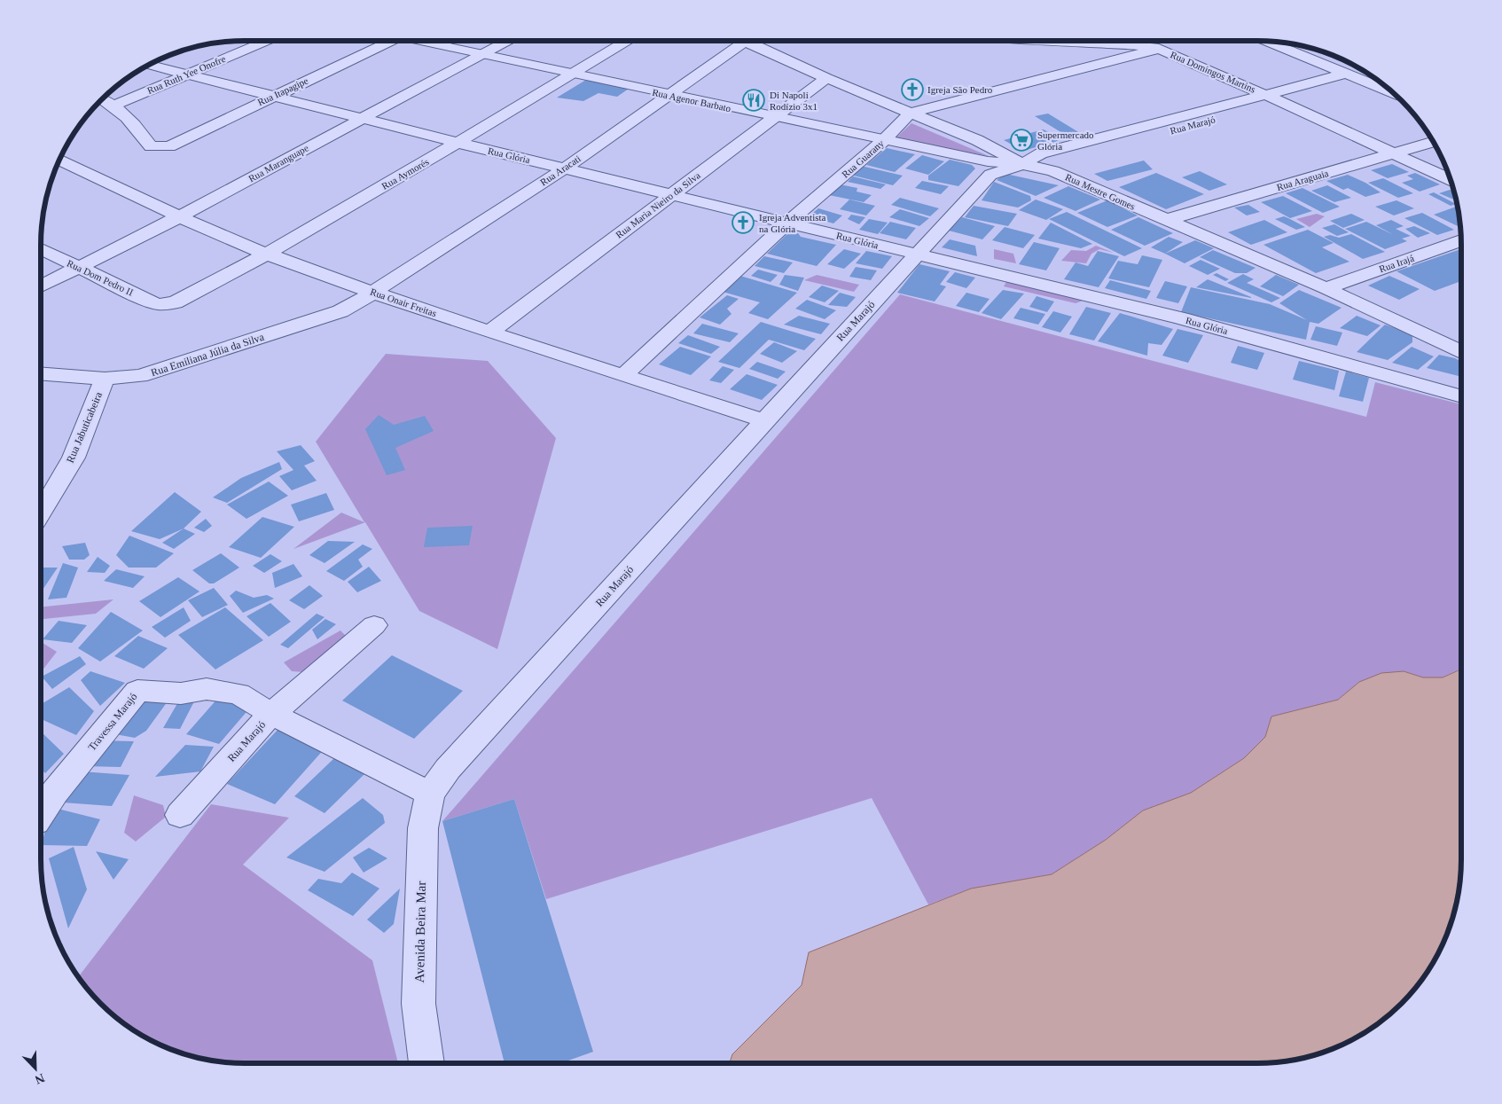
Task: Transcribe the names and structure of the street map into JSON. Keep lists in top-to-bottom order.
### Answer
{
  "streets": {
    "street": [
      "Rua Domingos Martins",
      "Rua Ruth Yee Onofre",
      "Rua Itapagipe",
      "Rua Agenor Barbato",
      "Rua Marajó",
      "Rua Glória",
      "Rua Guarany",
      "Rua Maranguape",
      "Rua Aracati",
      "Rua Aymorés",
      "Rua Araguaia",
      "Rua Mestre Gomes",
      "Rua Maria Nieiro da Silva",
      "Rua Irajá",
      "Rua Dom Pedro II",
      "Rua Onair Freitas",
      "Rua Emiliana Júlia da Silva",
      "Rua Jabuticabeira",
      "Travessa Marajó",
      "Avenida Beira Mar"
    ]
  },
  "crossings": [
    ["Rua Domingos Martins", "Rua Marajó"],
    ["Rua Domingos Martins", "Rua Araguaia"],
    ["Rua Ruth Yee Onofre", "Rua Itapagipe"],
    ["Rua Ruth Yee Onofre", "Rua Glória"],
    ["Rua Itapagipe", "Rua Glória"],
    ["Rua Agenor Barbato", "Rua Marajó"],
    ["Rua Agenor Barbato", "Rua Guarany"],
    ["Rua Agenor Barbato", "Rua Maranguape"],
    ["Rua Agenor Barbato", "Rua Aracati"],
    ["Rua Agenor Barbato", "Rua Aymorés"],
    ["Rua Agenor Barbato", "Rua Mestre Gomes"],
    ["Rua Agenor Barbato", "Rua Maria Nieiro da Silva"],
    ["Rua Marajó", "Rua Glória"],
    ["Rua Marajó", "Rua Mestre Gomes"],
    ["Rua Marajó", "Rua Onair Freitas"],
    ["Rua Marajó", "Travessa Marajó"],
    ["Rua Marajó", "Avenida Beira Mar"],
    ["Rua Glória", "Rua Guarany"],
    ["Rua Glória", "Rua Maranguape"],
    ["Rua Glória", "Rua Aracati"],
    ["Rua Glória", "Rua Aymorés"],
    ["Rua Glória", "Rua Maria Nieiro da Silva"],
    ["Rua Guarany", "Rua Mestre Gomes"],
    ["Rua Guarany", "Rua Onair Freitas"],
    ["Rua Maranguape", "Rua Dom Pedro II"],
    ["Rua Maranguape", "Rua Onair Freitas"],
    ["Rua Aracati", "Rua Onair Freitas"],
    ["Rua Aracati", "Rua Emiliana Júlia da Silva"],
    ["Rua Aymorés", "Rua Dom Pedro II"],
    ["Rua Aymorés", "Rua Onair Freitas"],
    ["Rua Araguaia", "Rua Mestre Gomes"],
    ["Rua Mestre Gomes", "Rua Maria Nieiro da Silva"],
    ["Rua Mestre Gomes", "Rua Irajá"],
    ["Rua Maria Nieiro da Silva", "Rua Onair Freitas"],
    ["Rua Onair Freitas", "Rua Emiliana Júlia da Silva"],
    ["Rua Emiliana Júlia da Silva", "Rua Jabuticabeira"]
  ],
  "places": {
    "church": ["Igreja São Pedro", "Igreja Adventista na Glória"],
    "restaurant": ["Di Napoli Rodízio 3x1"],
    "supermarket": ["Supermercado Glória"]
  },
  "north": "bottom right"
}
